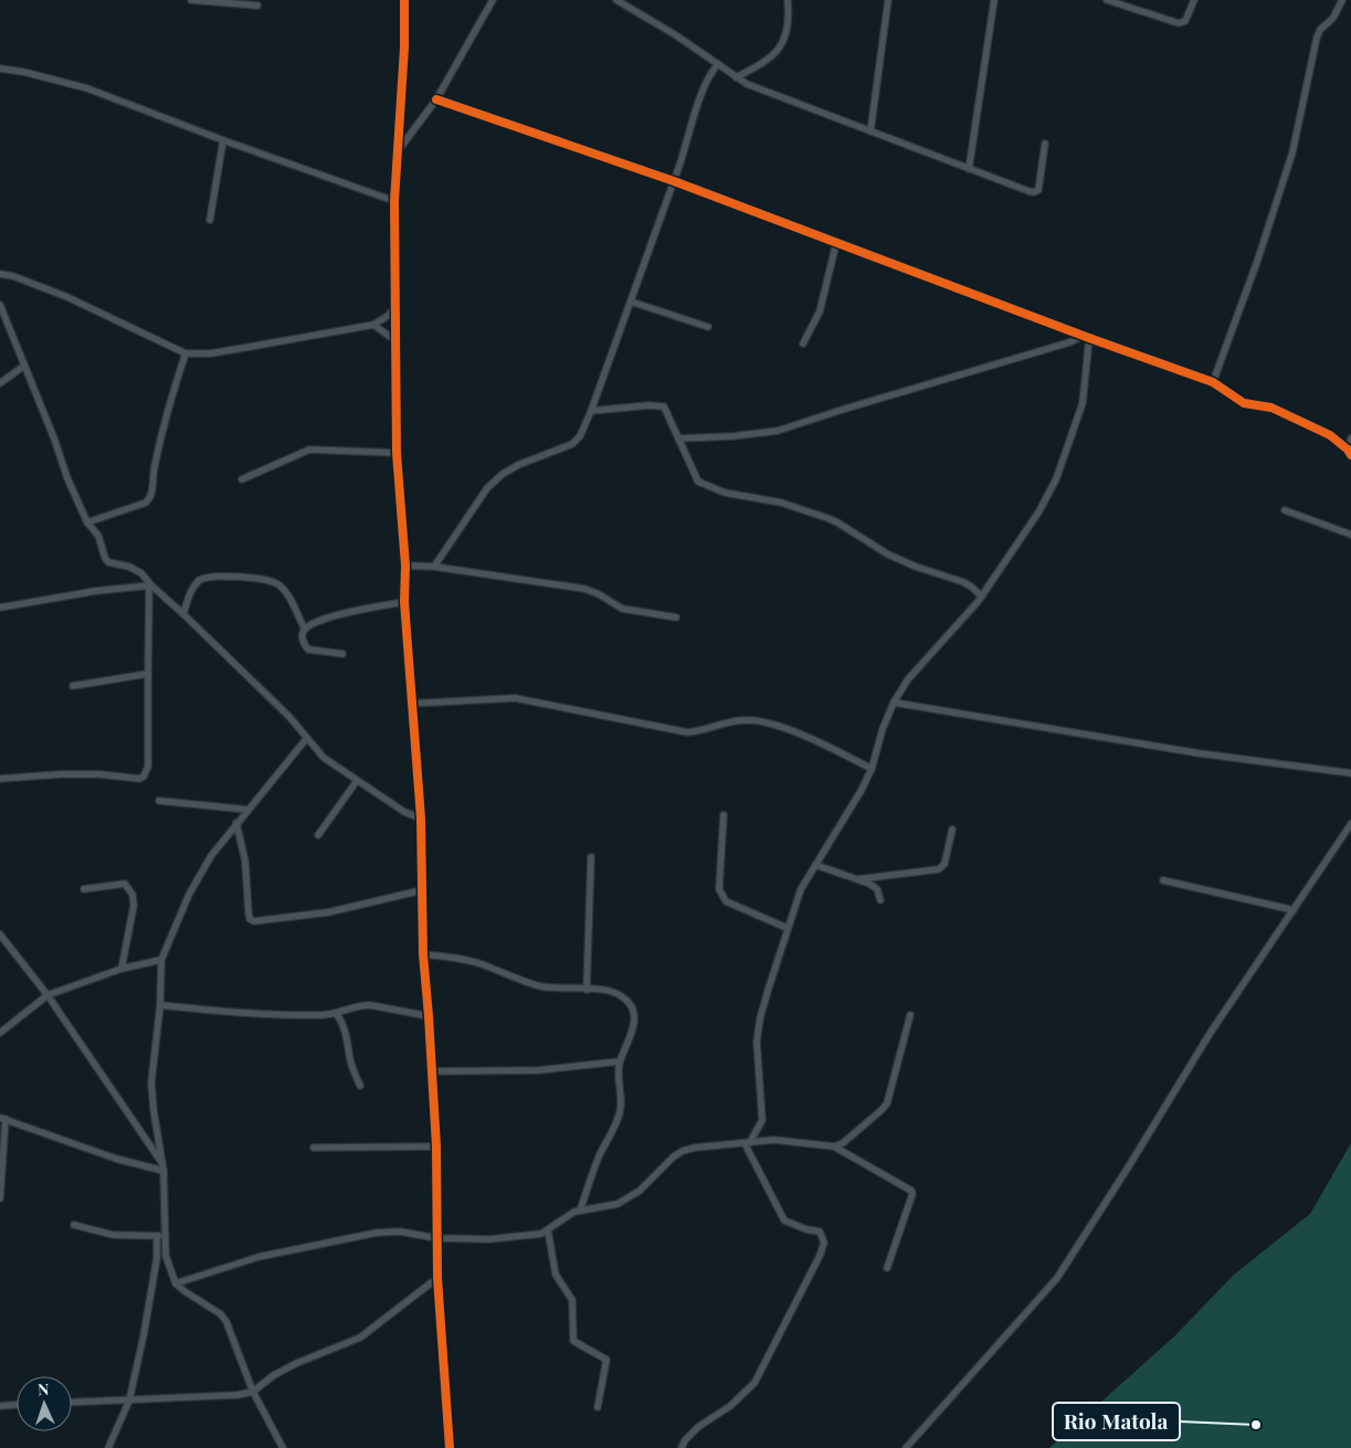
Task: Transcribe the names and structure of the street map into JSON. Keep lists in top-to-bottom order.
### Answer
{
  "places": ["Rio Matola"],
  "north": "top"
}
